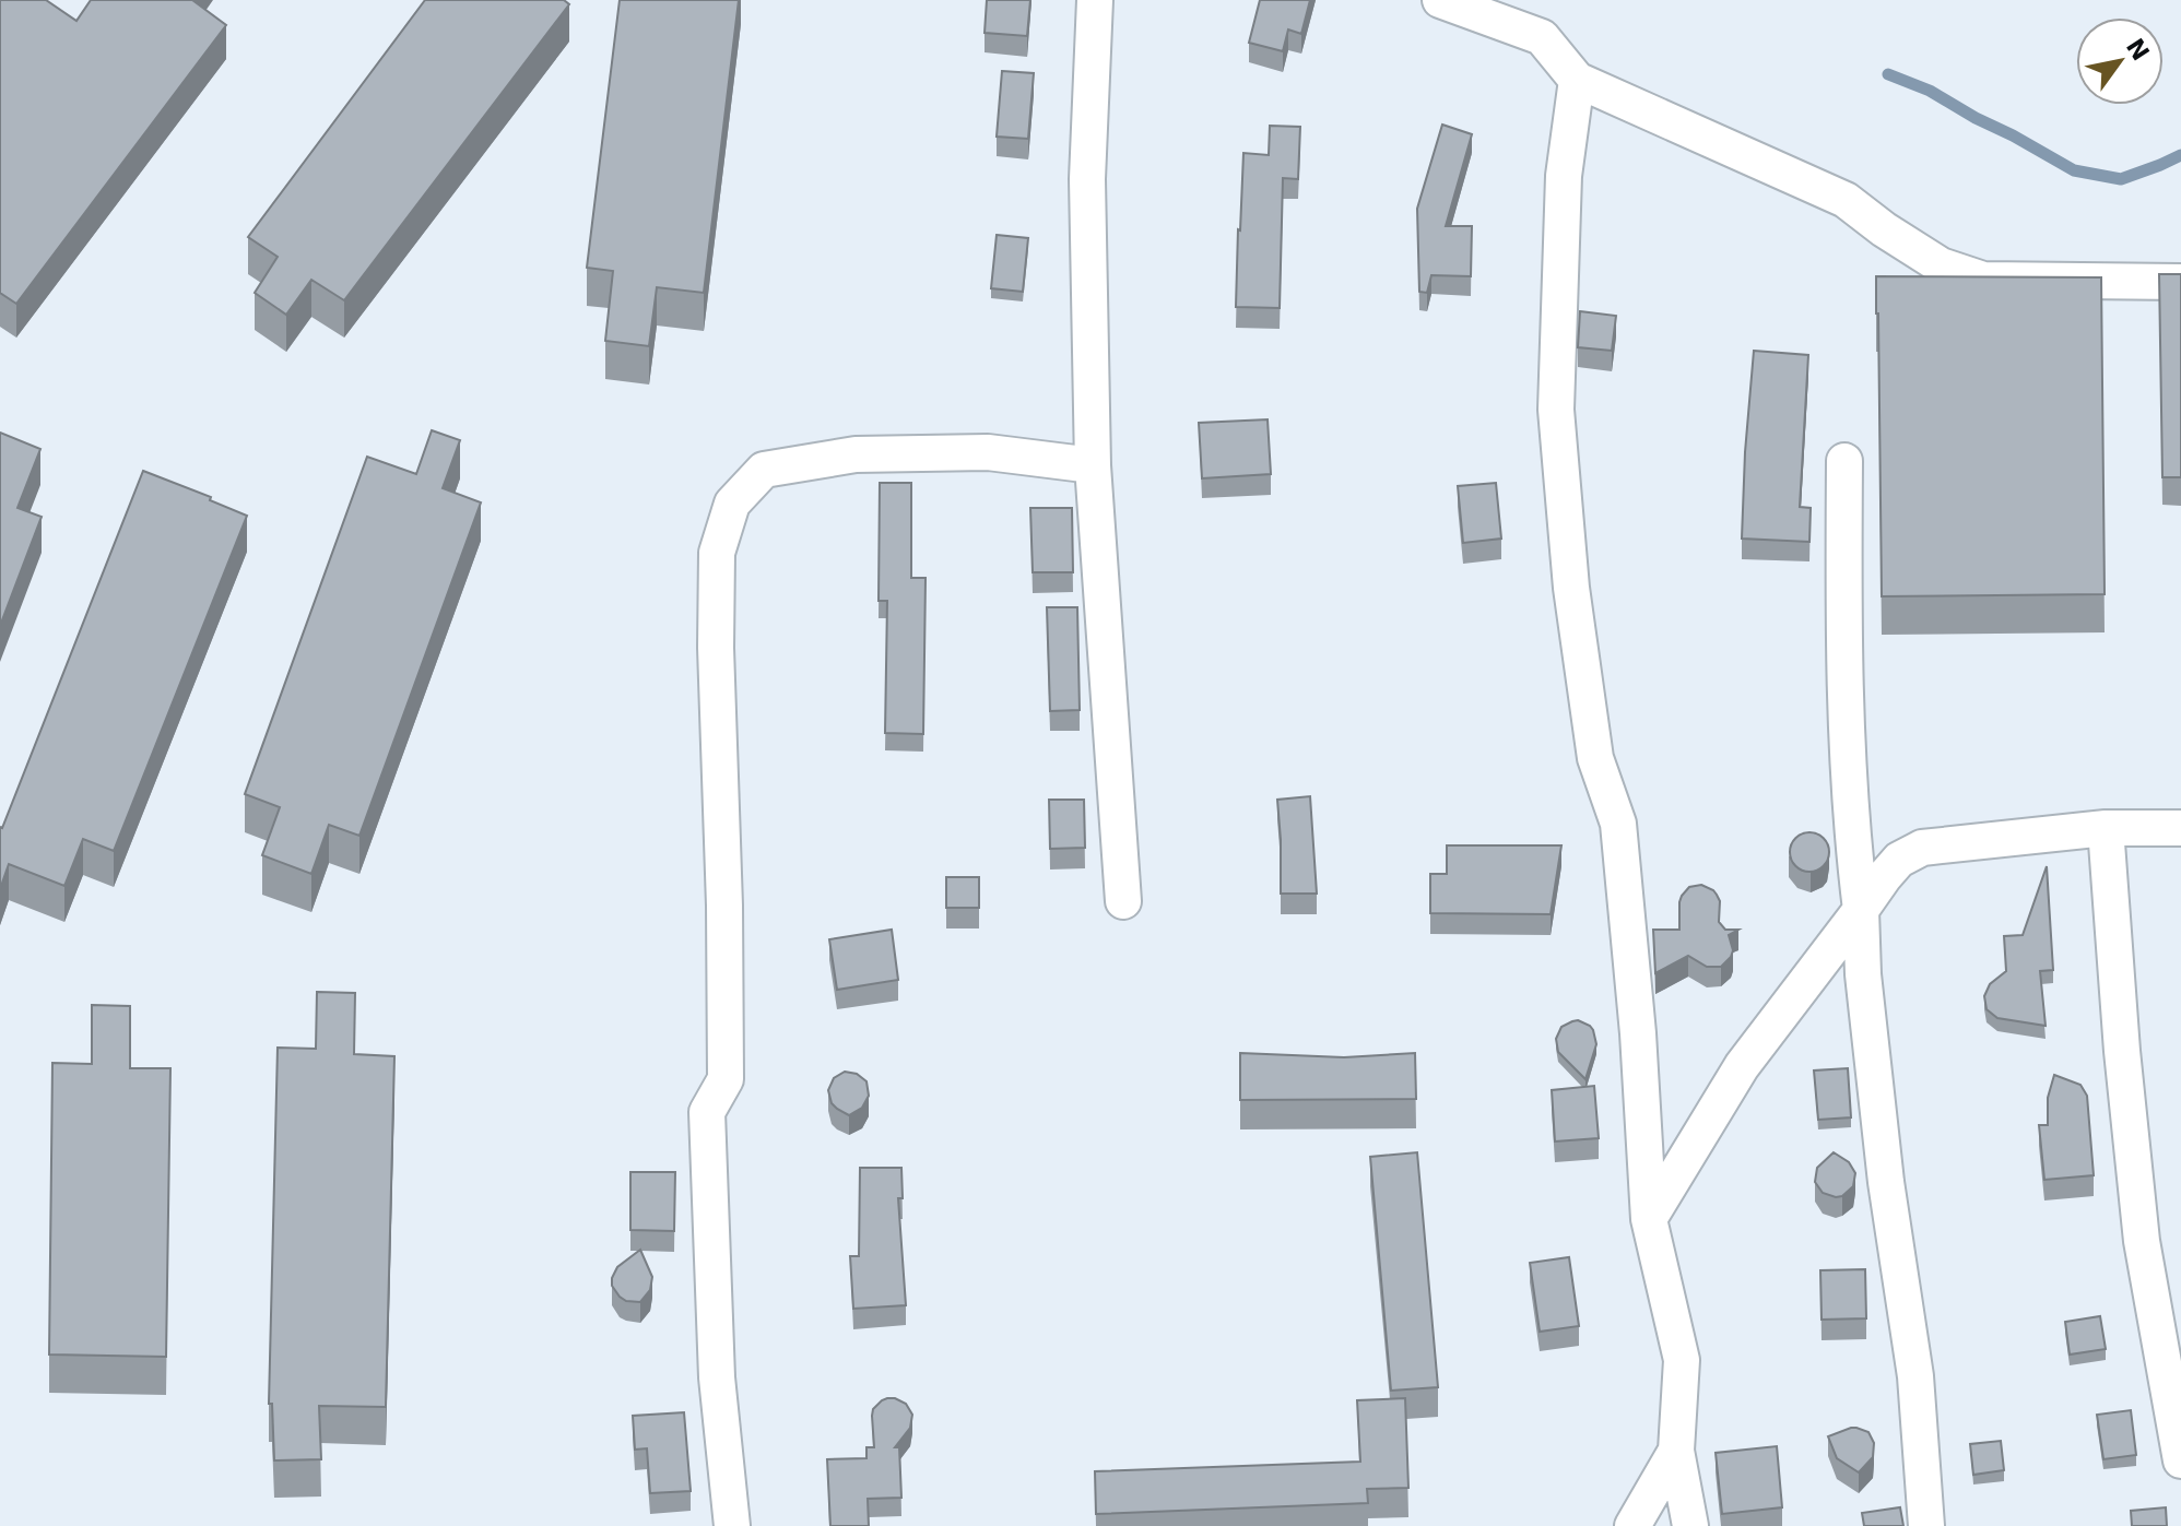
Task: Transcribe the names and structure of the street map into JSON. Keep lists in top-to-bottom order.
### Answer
{
  "north": "top right"
}
